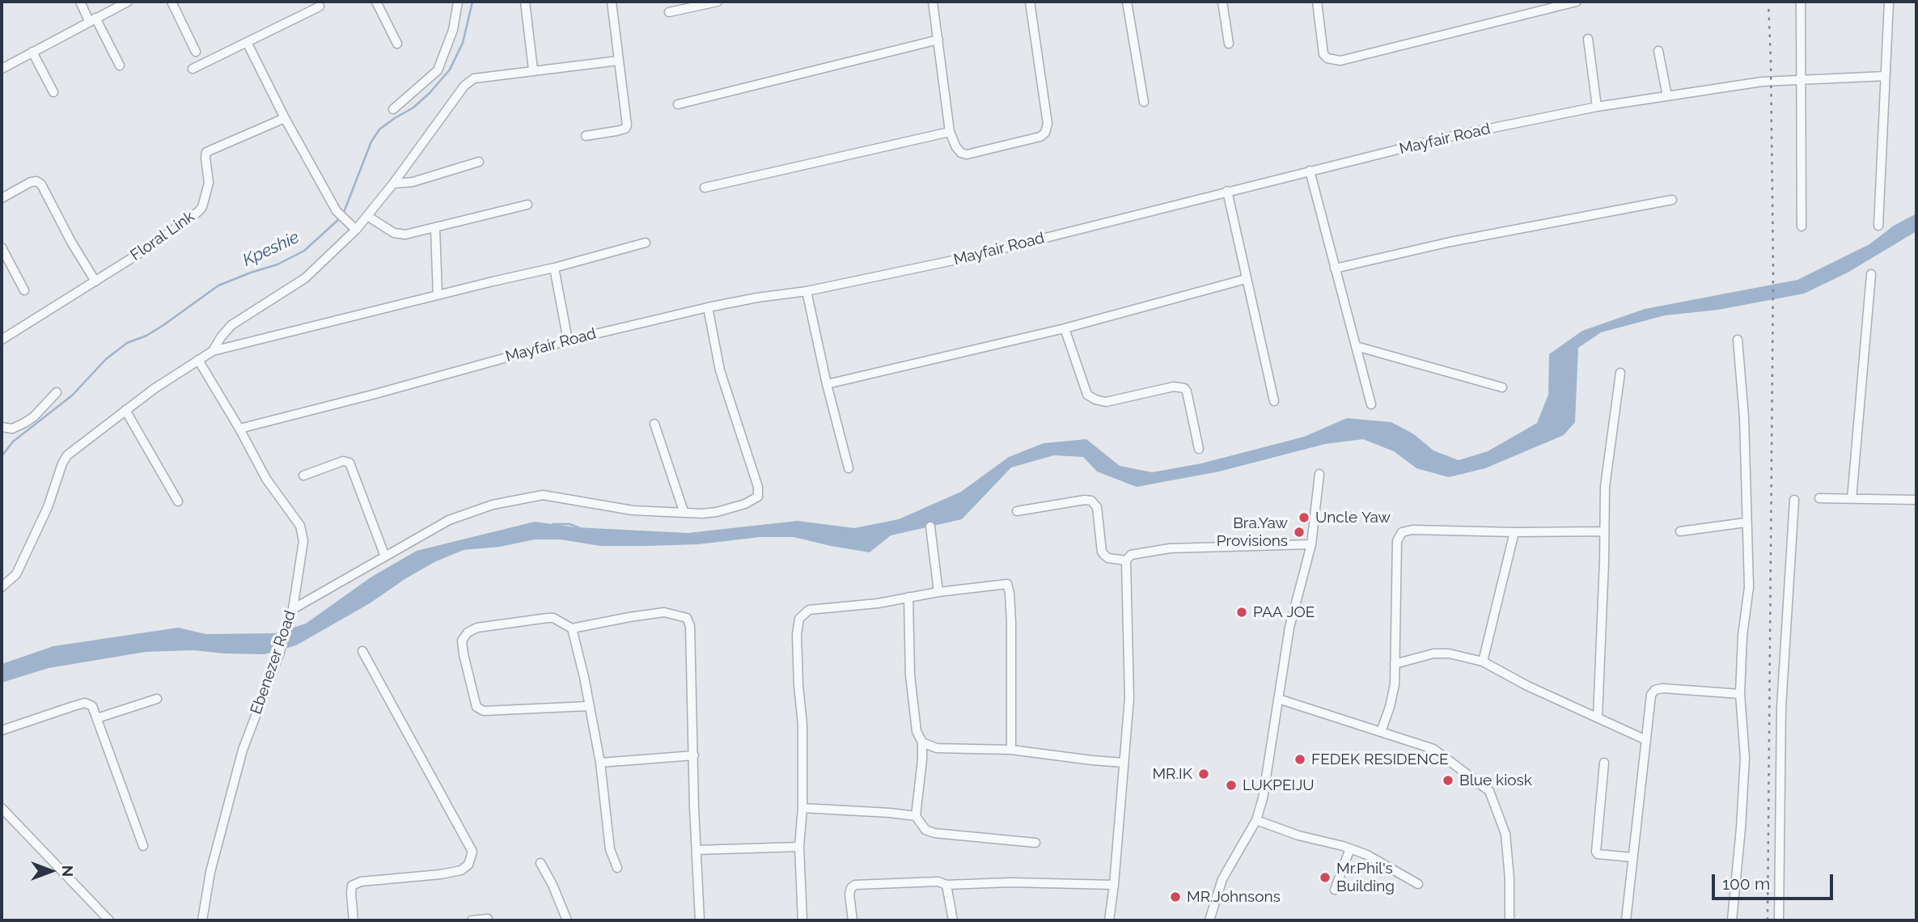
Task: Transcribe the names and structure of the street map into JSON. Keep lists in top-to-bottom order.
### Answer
{
  "streets": {
    "street": ["Mayfair Road", "Floral Link", "Ebenezer Road"]
  },
  "crossings": [
    ["Mayfair Road", "Ebenezer Road"]
  ],
  "water": ["Kpeshie"],
  "places": [
    "Uncle Yaw",
    "Bra.Yaw Provisions",
    "PAA JOE",
    "FEDEK RESIDENCE",
    "MR.IK",
    "Blue kiosk",
    "LUKPEIJU",
    "Mr.Phil's Building",
    "MR.Johnsons"
  ],
  "scale_bar": "100 m",
  "north": "right"
}
